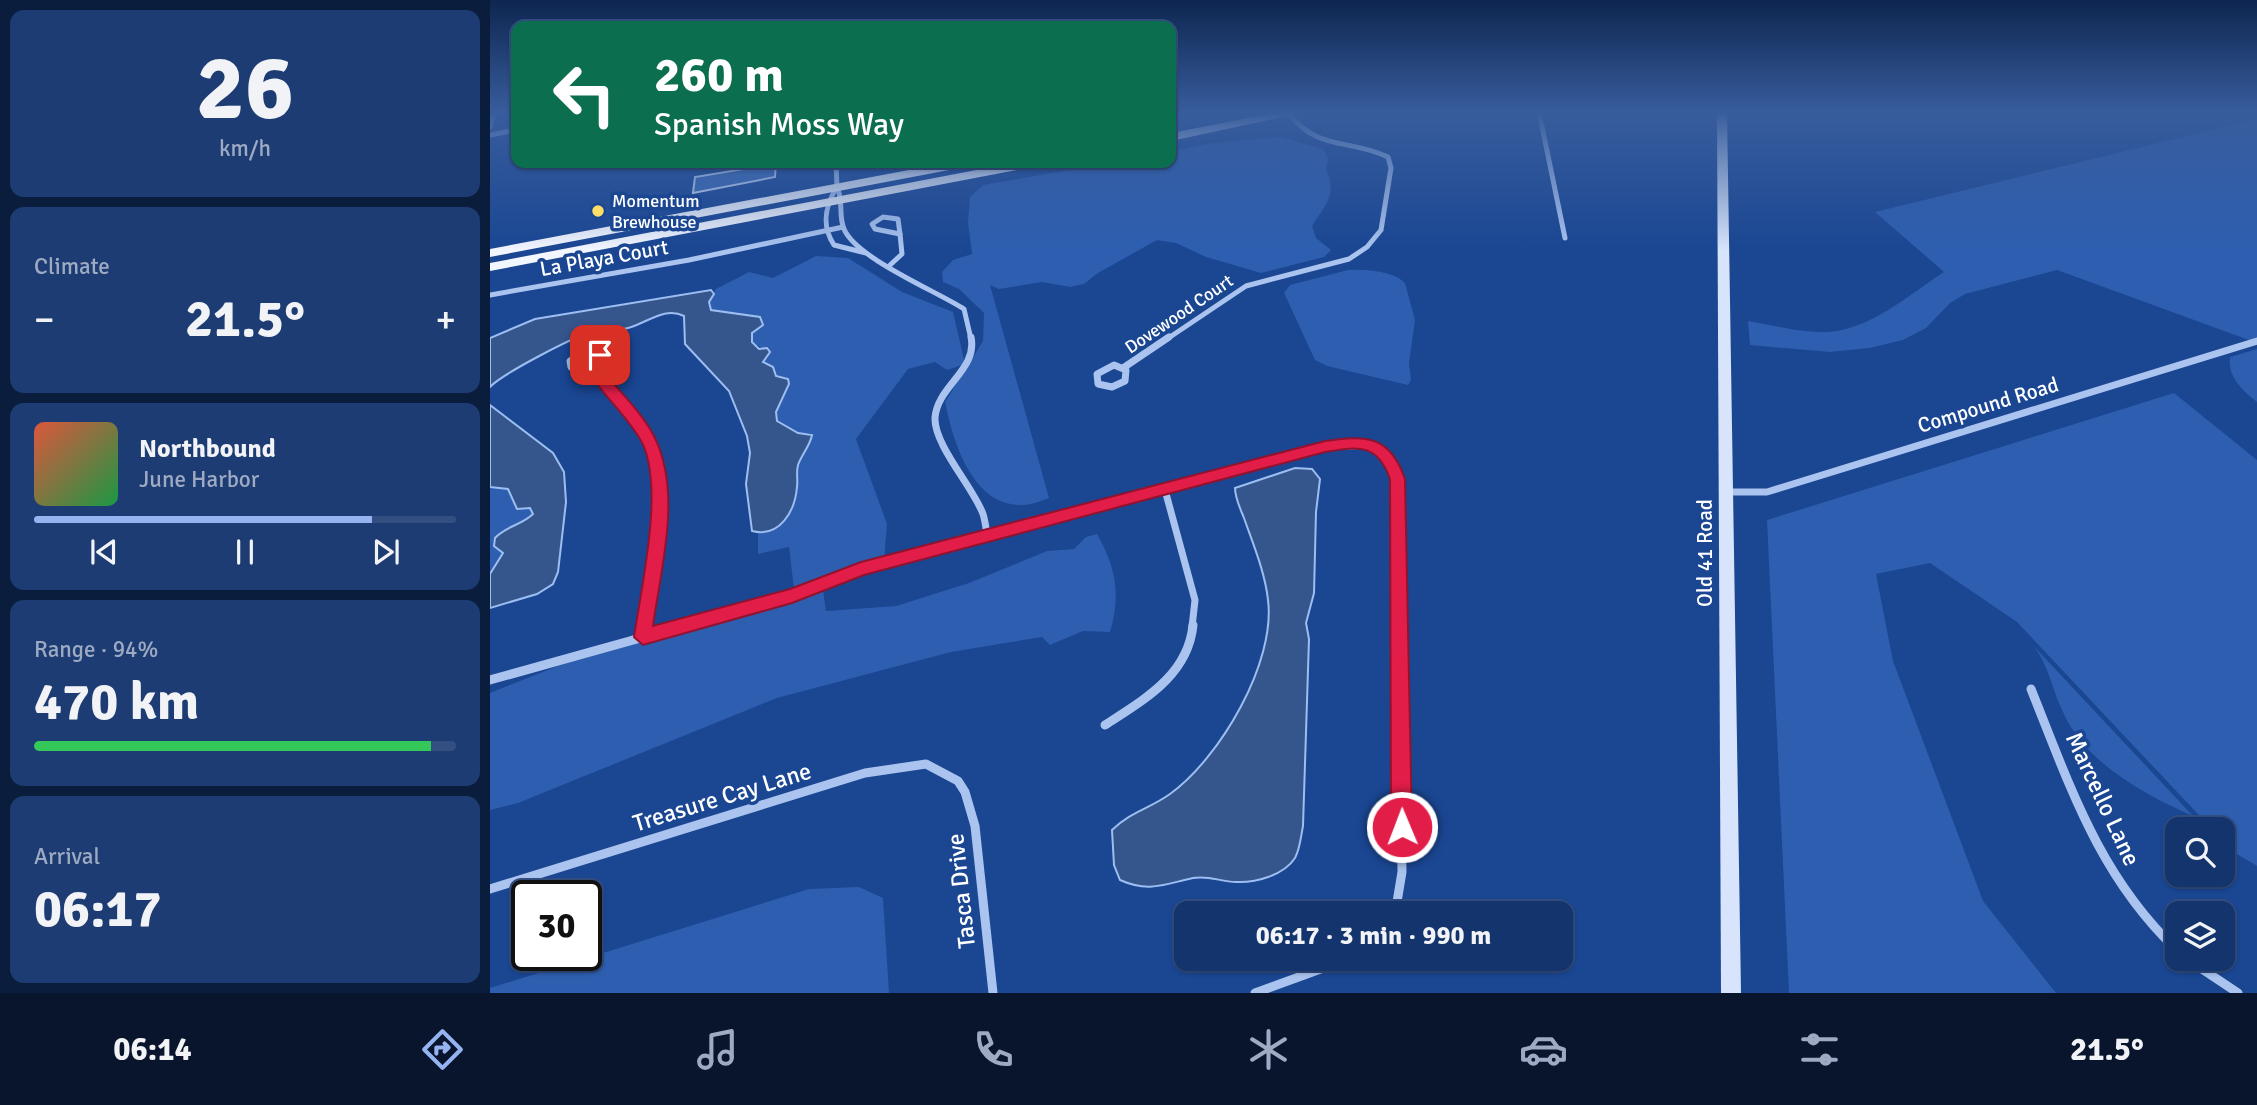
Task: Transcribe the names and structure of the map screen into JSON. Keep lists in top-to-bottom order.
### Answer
{
  "streets": {
    "street": [
      "La Playa Court",
      "Dovewood Court",
      "Compound Road",
      "Old 41 Road",
      "Treasure Cay Lane",
      "Marcello Lane",
      "Tasca Drive"
    ]
  },
  "crossings": [
    ["Compound Road", "Old 41 Road"],
    ["Treasure Cay Lane", "Tasca Drive"]
  ],
  "places": ["Momentum Brewhouse"],
  "page": {
    "tile": [
      ["26", "km/h"],
      "Climate",
      ["Range · 94%", "470 km"],
      ["Arrival", "06:17"]
    ],
    "turn": ["260 m", "Spanish Moss Way"],
    "heat": ["−", "21.5°", "+"],
    "song": ["Northbound", "June Harbor"],
    "limit": "30",
    "trip": "06:17 · 3 min · 990 m",
    "tabs": ["06:14", "21.5°"]
  }
}
